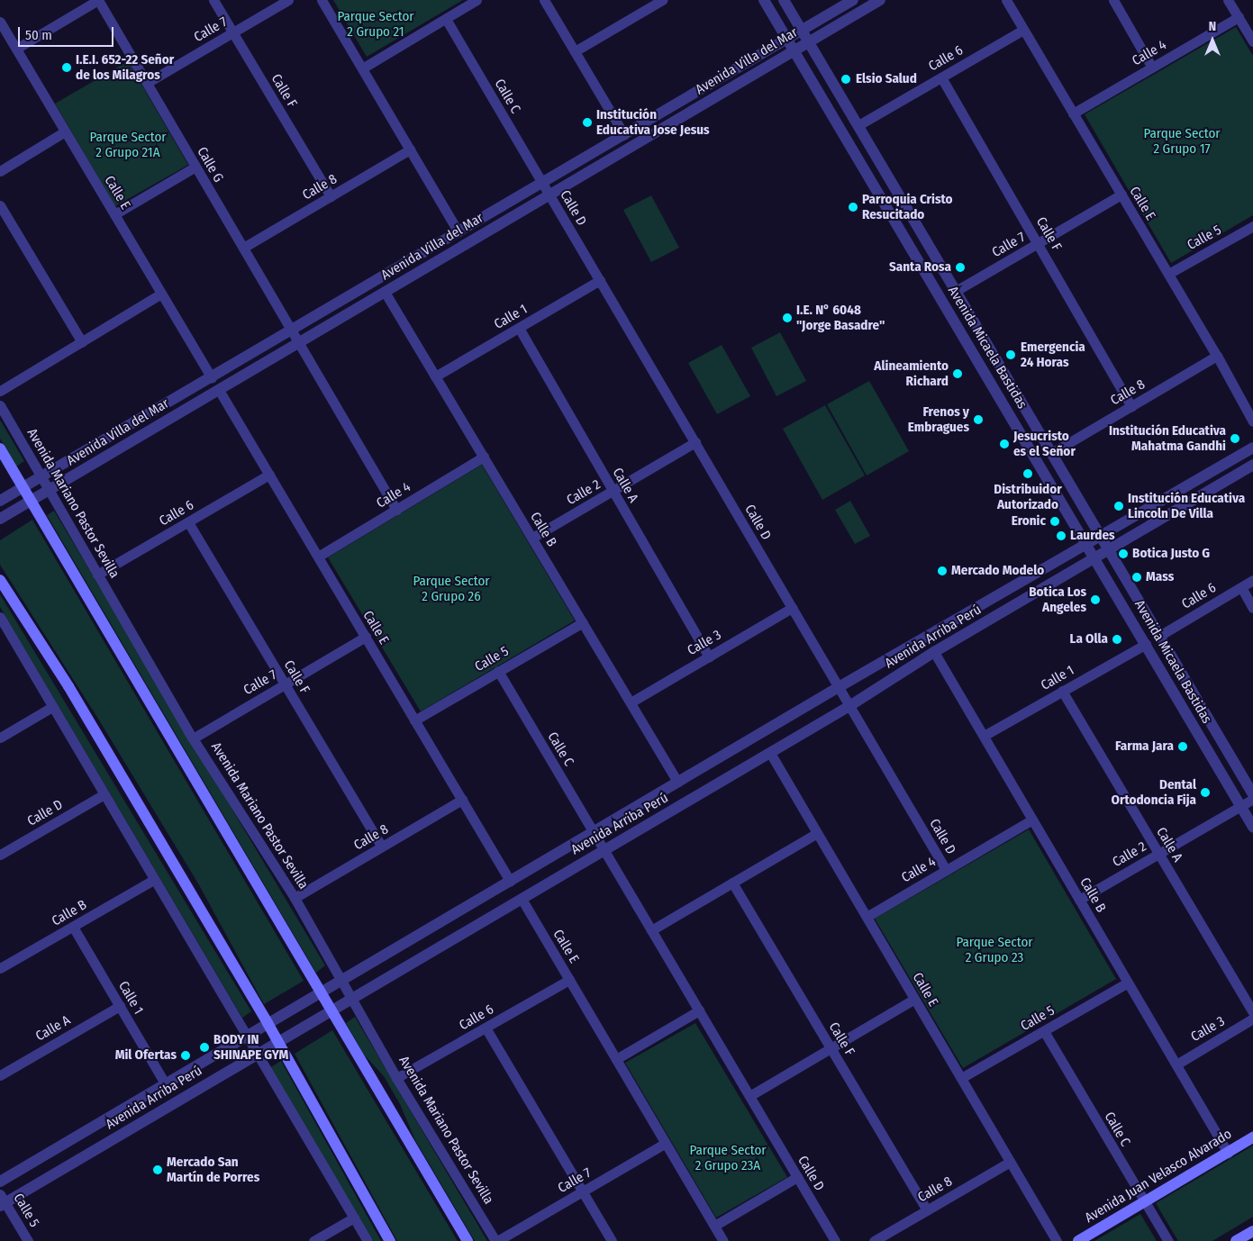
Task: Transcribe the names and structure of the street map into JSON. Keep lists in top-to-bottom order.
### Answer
{
  "streets": {
    "main road": ["Avenida Juan Velasco Alvarado"],
    "street": [
      "Calle 7",
      "Calle 4",
      "Calle 6",
      "Avenida Villa del Mar",
      "Calle F",
      "Calle C",
      "Calle G",
      "Calle 8",
      "Calle E",
      "Calle D",
      "Calle 5",
      "Calle 1",
      "Avenida Micaela Bastidas",
      "Calle A",
      "Calle 2",
      "Avenida Mariano Pastor Sevilla",
      "Calle B",
      "Avenida Arriba Perú",
      "Calle 3"
    ]
  },
  "crossings": [
    ["Calle 7", "Calle F"],
    ["Calle 7", "Calle G"],
    ["Calle 7", "Calle E"],
    ["Calle 7", "Avenida Micaela Bastidas"],
    ["Calle 7", "Avenida Mariano Pastor Sevilla"],
    ["Calle 4", "Calle E"],
    ["Calle 4", "Calle D"],
    ["Calle 4", "Calle B"],
    ["Calle 6", "Calle F"],
    ["Calle 6", "Calle E"],
    ["Calle 6", "Avenida Micaela Bastidas"],
    ["Calle 6", "Avenida Mariano Pastor Sevilla"],
    ["Avenida Villa del Mar", "Calle C"],
    ["Avenida Villa del Mar", "Calle G"],
    ["Avenida Villa del Mar", "Calle E"],
    ["Avenida Villa del Mar", "Calle D"],
    ["Avenida Villa del Mar", "Avenida Micaela Bastidas"],
    ["Avenida Villa del Mar", "Avenida Mariano Pastor Sevilla"],
    ["Avenida Villa del Mar", "Calle B"],
    ["Calle F", "Calle 8"],
    ["Calle C", "Calle D"],
    ["Calle C", "Calle 5"],
    ["Calle C", "Avenida Arriba Perú"],
    ["Calle C", "Avenida Juan Velasco Alvarado"],
    ["Calle G", "Calle 8"],
    ["Calle 8", "Calle E"],
    ["Calle 8", "Avenida Micaela Bastidas"],
    ["Calle 8", "Avenida Mariano Pastor Sevilla"],
    ["Calle E", "Calle 5"],
    ["Calle E", "Avenida Arriba Perú"],
    ["Calle D", "Calle 1"],
    ["Calle D", "Calle 2"],
    ["Calle D", "Avenida Arriba Perú"],
    ["Calle D", "Calle 3"],
    ["Calle 5", "Calle B"],
    ["Calle 5", "Avenida Arriba Perú"],
    ["Calle 1", "Avenida Micaela Bastidas"],
    ["Calle 1", "Calle A"],
    ["Calle 1", "Calle B"],
    ["Calle 1", "Avenida Arriba Perú"],
    ["Avenida Micaela Bastidas", "Calle 2"],
    ["Avenida Micaela Bastidas", "Avenida Arriba Perú"],
    ["Calle A", "Calle 2"],
    ["Calle A", "Calle 3"],
    ["Calle 2", "Calle B"],
    ["Avenida Mariano Pastor Sevilla", "Avenida Arriba Perú"],
    ["Calle B", "Avenida Arriba Perú"],
    ["Calle B", "Calle 3"],
    ["Calle B", "Avenida Juan Velasco Alvarado"]
  ],
  "parks": [
    "Parque Sector 2 Grupo 21",
    "Parque Sector 2 Grupo 17",
    "Parque Sector 2 Grupo 21A",
    "Parque Sector 2 Grupo 26",
    "Parque Sector 2 Grupo 23",
    "Parque Sector 2 Grupo 23A"
  ],
  "places": [
    "I.E.I. 652-22 Señor de los Milagros",
    "Elsio Salud",
    "Institución Educativa Jose Jesus",
    "Parroquia Cristo Resucitado",
    "Santa Rosa",
    "I.E. N° 6048 \"Jorge Basadre\"",
    "Emergencia 24 Horas",
    "Alineamiento Richard",
    "Frenos y Embragues",
    "Institución Educativa Mahatma Gandhi",
    "Jesucristo es el Señor",
    "Distribuidor Autorizado",
    "Institución Educativa Lincoln De Villa",
    "Eronic",
    "Laurdes",
    "Botica Justo G",
    "Mercado Modelo",
    "Mass",
    "Botica Los Angeles",
    "La Olla",
    "Farma Jara",
    "Dental Ortodoncia Fija",
    "BODY IN SHINAPE GYM",
    "Mil Ofertas",
    "Mercado San Martín de Porres"
  ],
  "scale_bar": "50 m",
  "north": "top"
}
